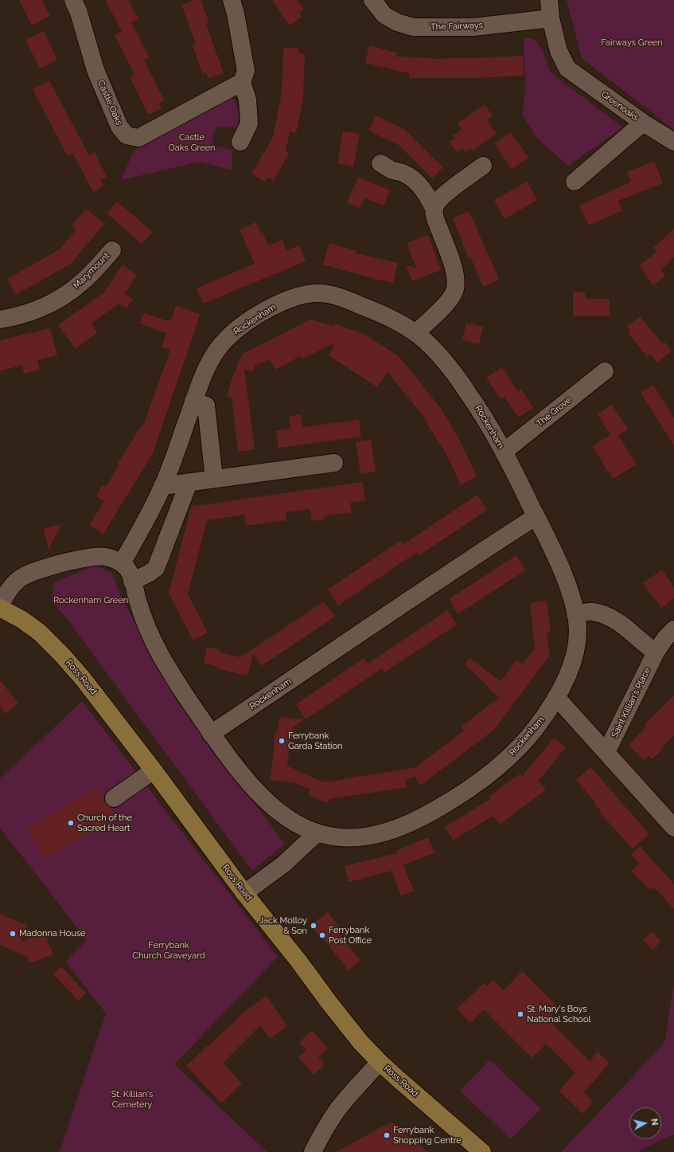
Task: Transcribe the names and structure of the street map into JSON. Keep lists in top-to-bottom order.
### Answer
{
  "streets": {
    "main road": ["Ross Road"],
    "street": [
      "The Fairways",
      "Castle Oaks",
      "Greenoaks",
      "Marymount",
      "Rockenham",
      "The Grove",
      "Saint Killian's Place"
    ]
  },
  "crossings": [
    ["The Fairways", "Greenoaks"],
    ["Rockenham", "The Grove"]
  ],
  "parks": [
    "Fairways Green",
    "Castle Oaks Green",
    "Rockenham Green",
    "Ferrybank Church Graveyard",
    "St. Killian's Cemetery"
  ],
  "places": [
    "Ferrybank Garda Station",
    "Church of the Sacred Heart",
    "Jack Molloy & Son",
    "Madonna House",
    "Ferrybank Post Office",
    "St. Mary's Boys National School",
    "Ferrybank Shopping Centre"
  ],
  "north": "right"
}
